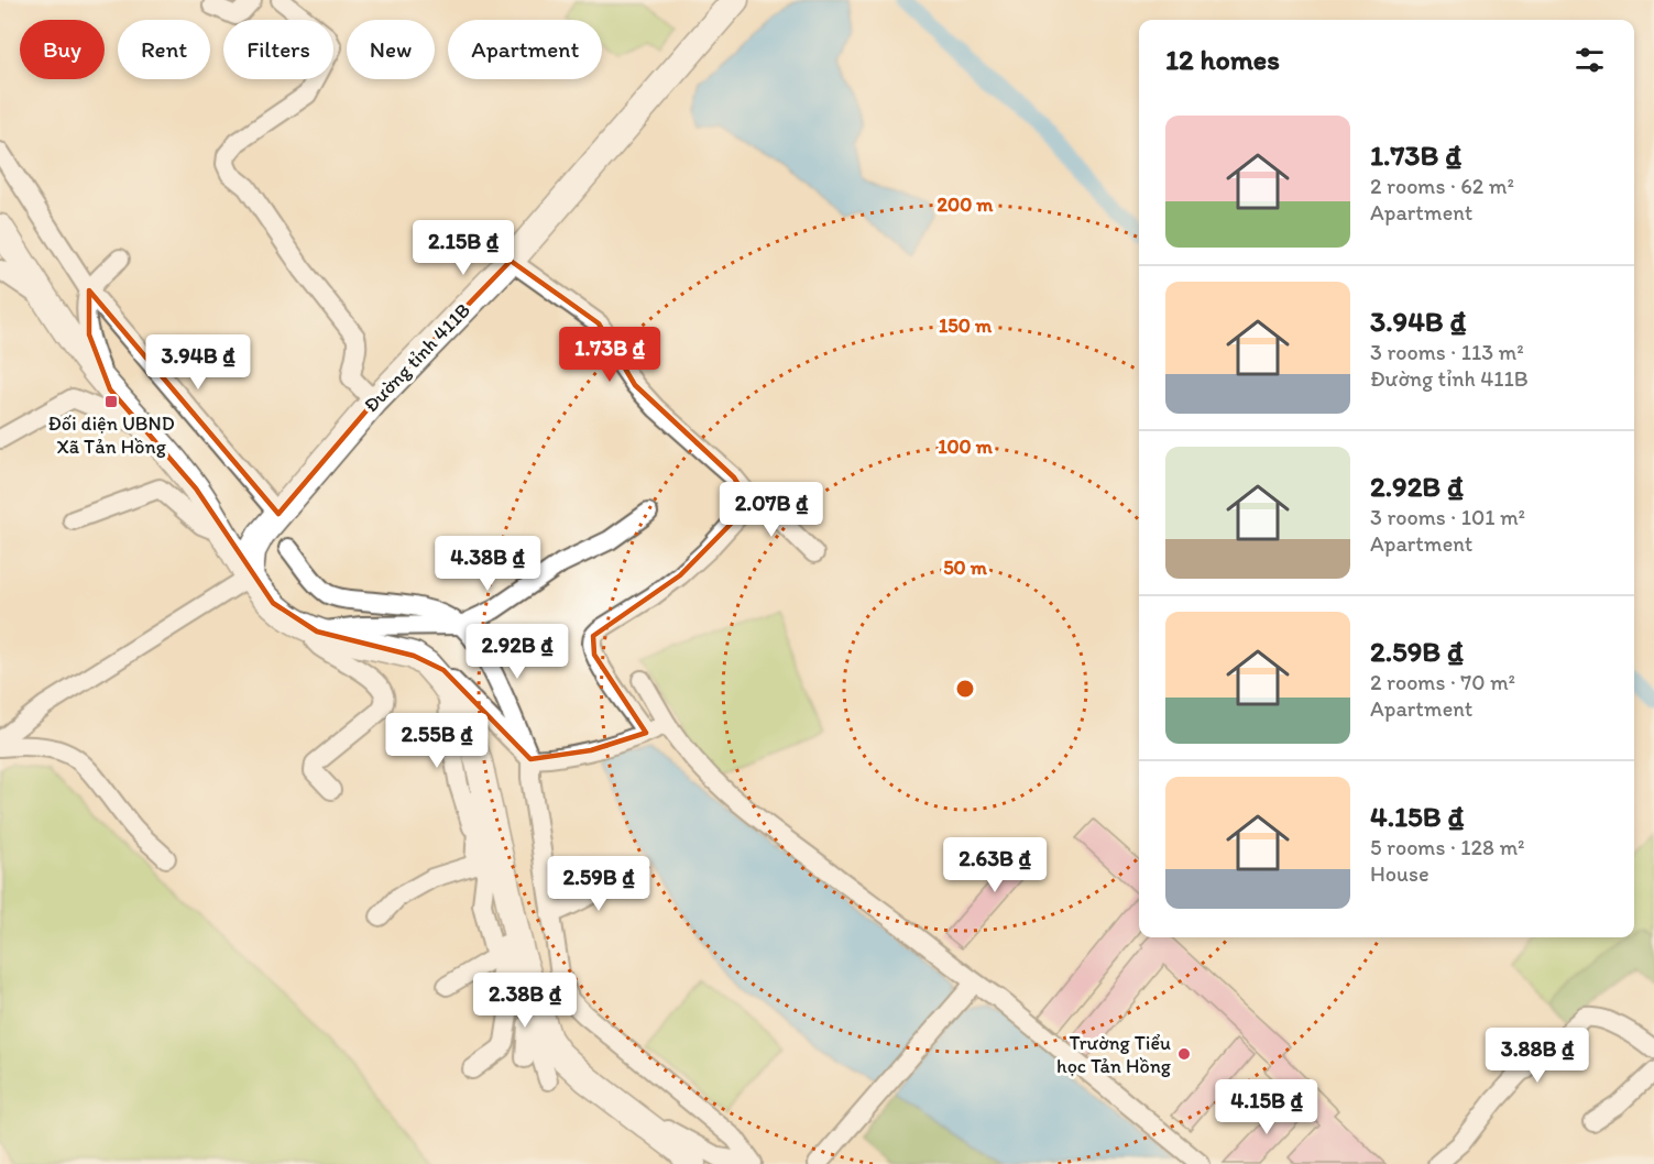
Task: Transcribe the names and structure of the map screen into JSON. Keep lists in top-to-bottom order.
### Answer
{
  "streets": {
    "main road": ["Đường tỉnh 411B"]
  },
  "places": {
    "transit": ["Đối diện UBND Xã Tản Hồng"],
    "other": ["Trường Tiểu học Tản Hồng"]
  },
  "page": {
    "chip": [
      "Buy",
      "Rent",
      "Filters",
      "New",
      "Apartment"
    ],
    "heading": "12 homes",
    "list": [
      {
        "name": "1.73B ₫",
        "note": "2 rooms · 62 m² · Apartment"
      },
      {
        "name": "3.94B ₫",
        "note": "3 rooms · 113 m² · Đường tỉnh 411B"
      },
      {
        "name": "2.92B ₫",
        "note": "3 rooms · 101 m² · Apartment"
      },
      {
        "name": "2.59B ₫",
        "note": "2 rooms · 70 m² · Apartment"
      },
      {
        "name": "4.15B ₫",
        "note": "5 rooms · 128 m² · House"
      }
    ],
    "price": [
      "2.15B ₫",
      "1.73B ₫",
      "3.94B ₫",
      "2.07B ₫",
      "4.38B ₫",
      "2.92B ₫",
      "2.55B ₫",
      "2.63B ₫",
      "2.59B ₫",
      "2.38B ₫",
      "3.88B ₫",
      "4.15B ₫"
    ]
  },
  "rings": [
    "200 m",
    "150 m",
    "100 m",
    "50 m"
  ]
}
